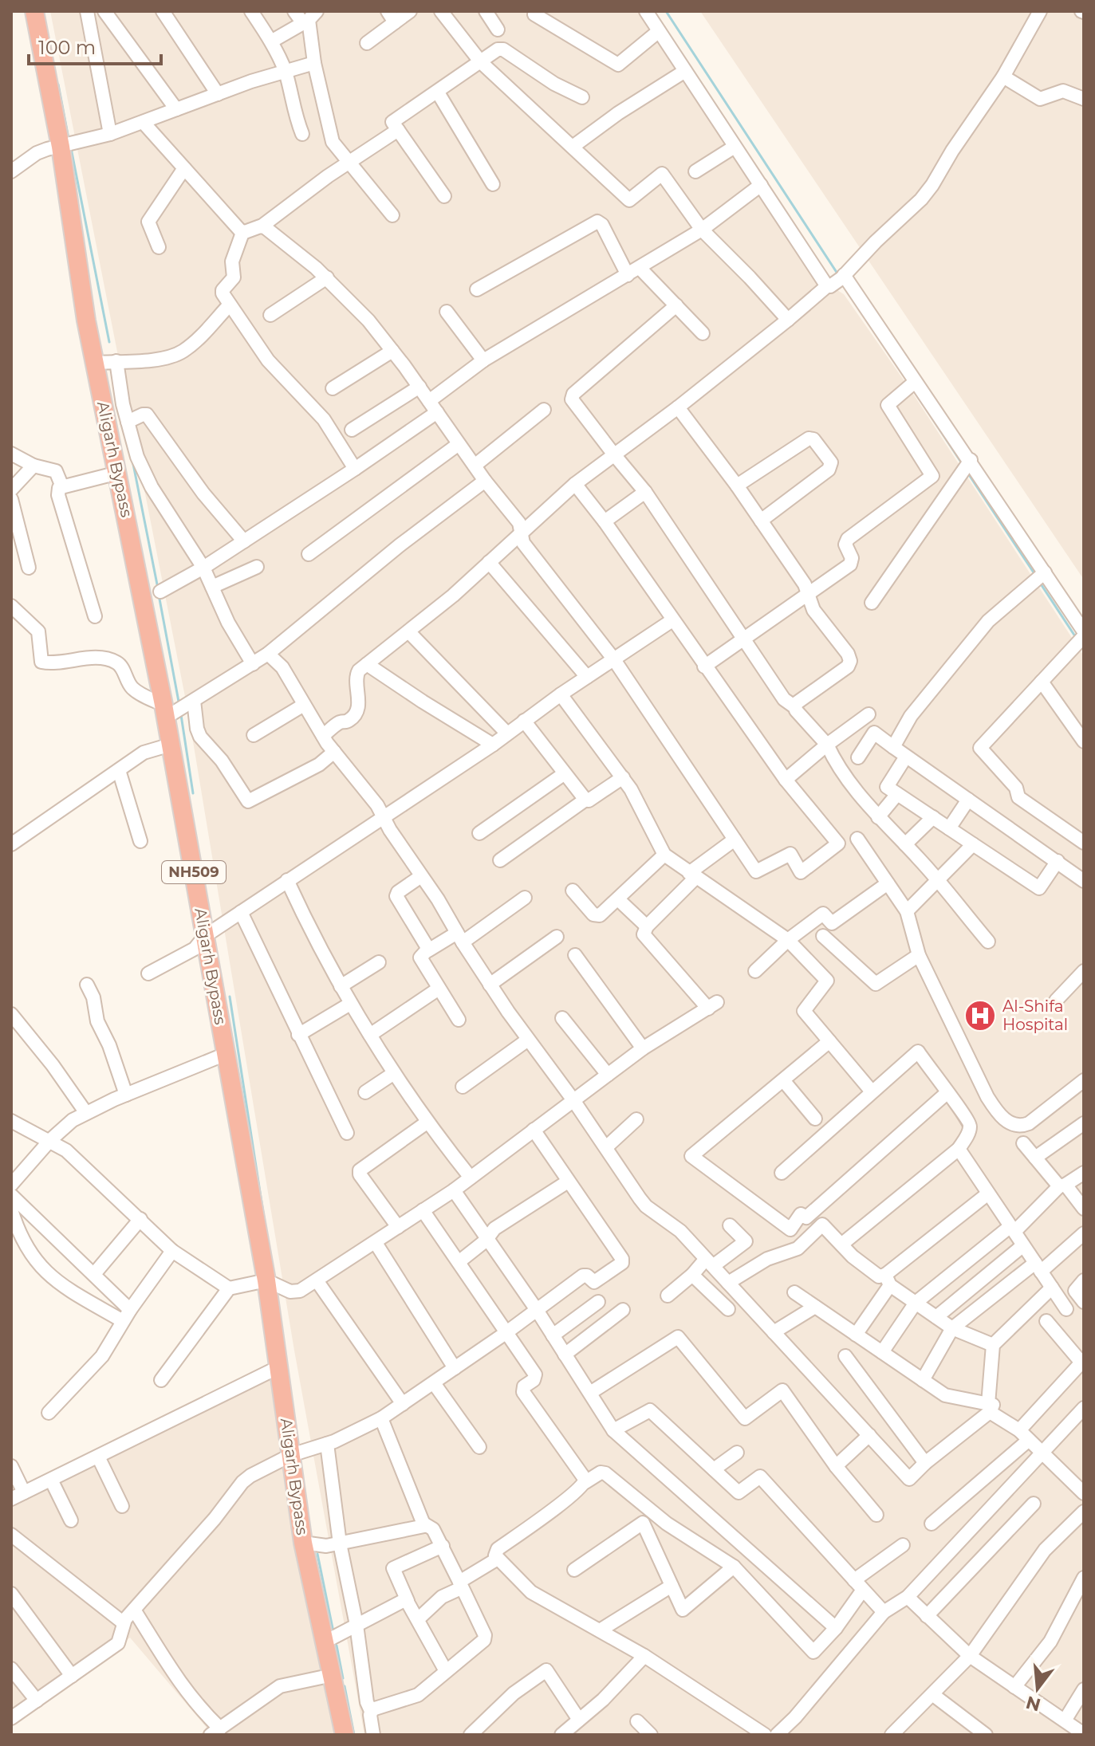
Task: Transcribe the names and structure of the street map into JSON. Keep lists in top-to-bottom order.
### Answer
{
  "streets": {
    "highway": ["Aligarh Bypass", "NH509"]
  },
  "places": {
    "hospital": ["Al-Shifa Hospital"]
  },
  "scale_bar": "100 m",
  "north": "bottom"
}
